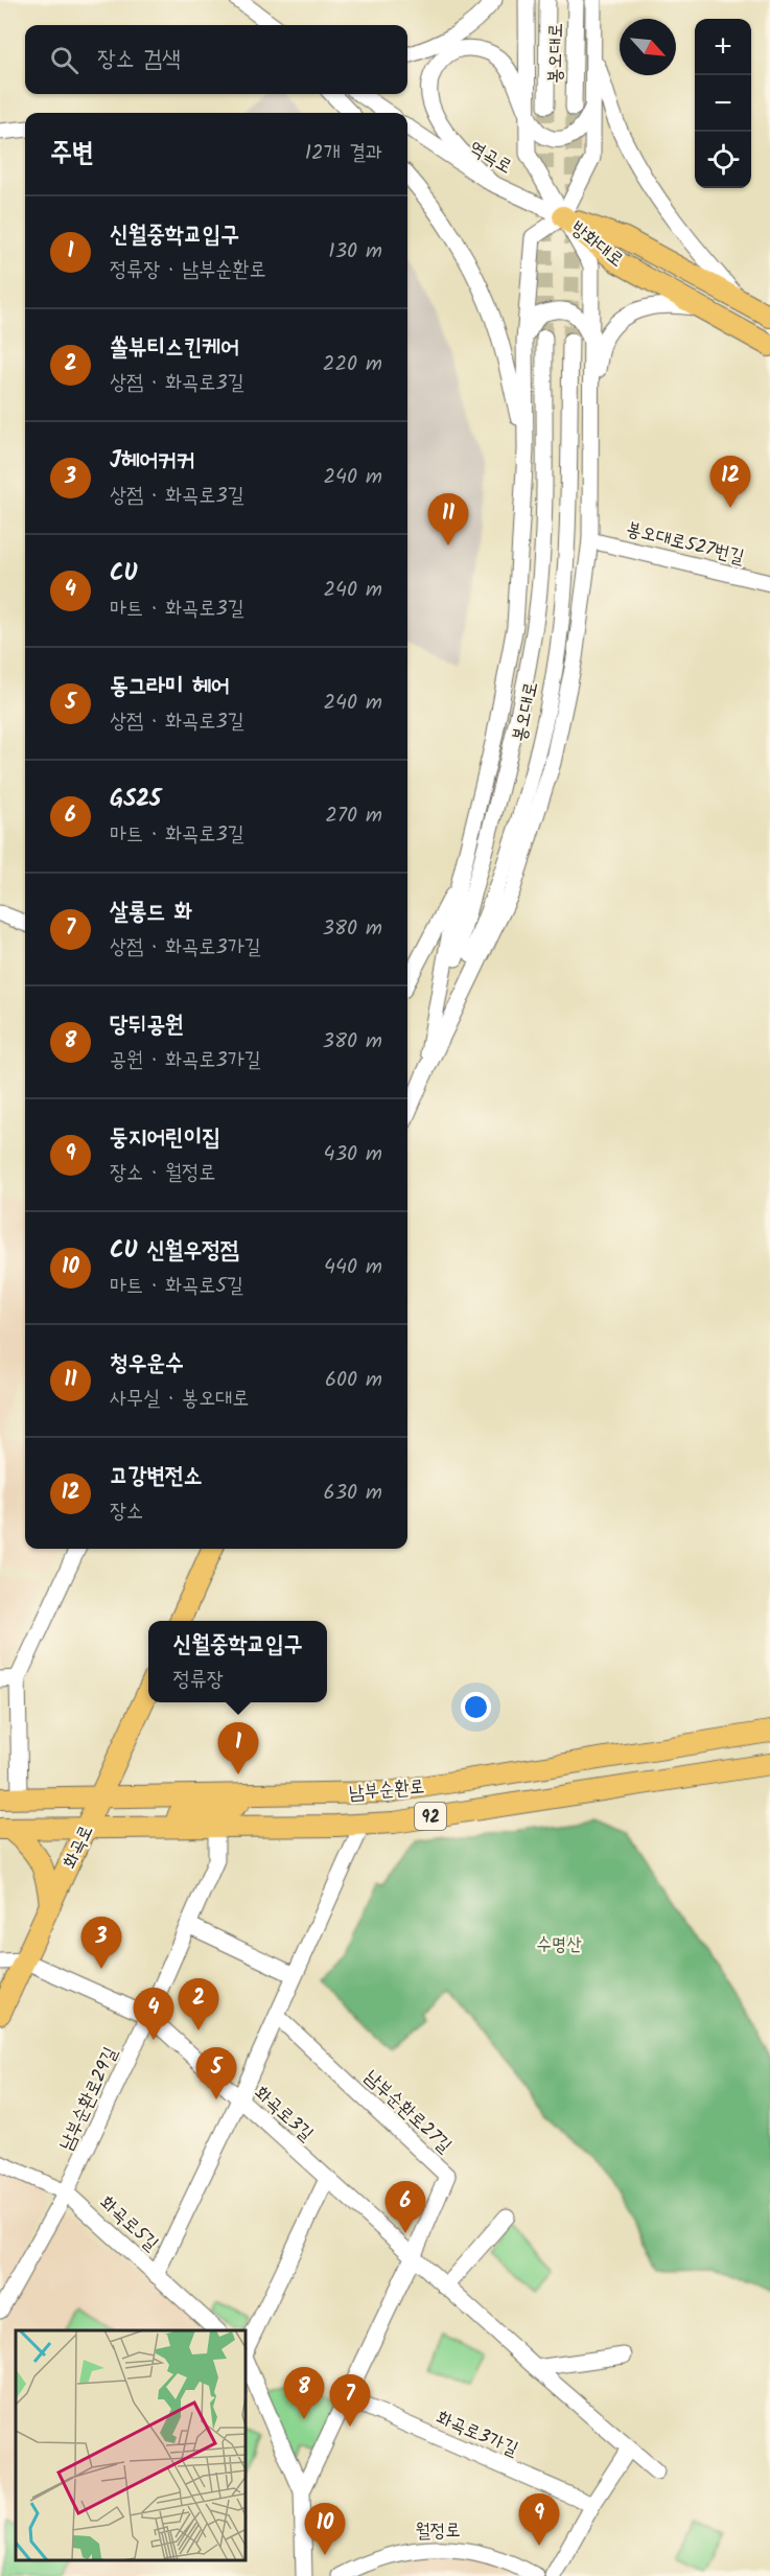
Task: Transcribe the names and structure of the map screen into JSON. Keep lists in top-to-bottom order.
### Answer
{
  "streets": {
    "main road": [
      "방화대로",
      "남부순환로",
      "92",
      "화곡로"
    ],
    "street": [
      "봉오대로",
      "역곡로",
      "봉오대로527번길",
      "남부순환로29길",
      "남부순환로27길",
      "화곡로3길",
      "화곡로5길",
      "화곡로3가길",
      "월정로"
    ]
  },
  "crossings": [
    ["역곡로", "방화대로"],
    ["남부순환로", "화곡로"],
    ["남부순환로", "남부순환로29길"],
    ["화곡로", "화곡로3길"],
    ["남부순환로29길", "화곡로3길"],
    ["남부순환로29길", "화곡로5길"],
    ["남부순환로27길", "화곡로3길"]
  ],
  "parks": ["수명산"],
  "north": "bottom right",
  "page": {
    "map_buttons": ["+", "−"],
    "search": "장소 검색",
    "heading": ["주변", "12개 결과"],
    "list": [
      {
        "mark": "1",
        "name": "신월중학교입구",
        "note": "정류장 · 남부순환로",
        "value": "130 m"
      },
      {
        "mark": "2",
        "name": "쏠뷰티스킨케어",
        "note": "상점 · 화곡로3길",
        "value": "220 m"
      },
      {
        "mark": "3",
        "name": "J헤어커커",
        "note": "상점 · 화곡로3길",
        "value": "240 m"
      },
      {
        "mark": "4",
        "name": "CU",
        "note": "마트 · 화곡로3길",
        "value": "240 m"
      },
      {
        "mark": "5",
        "name": "동그라미 헤어",
        "note": "상점 · 화곡로3길",
        "value": "240 m"
      },
      {
        "mark": "6",
        "name": "GS25",
        "note": "마트 · 화곡로3길",
        "value": "270 m"
      },
      {
        "mark": "7",
        "name": "살롱드 화",
        "note": "상점 · 화곡로3가길",
        "value": "380 m"
      },
      {
        "mark": "8",
        "name": "당뒤공원",
        "note": "공원 · 화곡로3가길",
        "value": "380 m"
      },
      {
        "mark": "9",
        "name": "둥지어린이집",
        "note": "장소 · 월정로",
        "value": "430 m"
      },
      {
        "mark": "10",
        "name": "CU 신월우정점",
        "note": "마트 · 화곡로5길",
        "value": "440 m"
      },
      {
        "mark": "11",
        "name": "청우운수",
        "note": "사무실 · 봉오대로",
        "value": "600 m"
      },
      {
        "mark": "12",
        "name": "고강변전소",
        "note": "장소",
        "value": "630 m"
      }
    ],
    "pins": [
      "12",
      "11",
      "1",
      "3",
      "2",
      "4",
      "5",
      "6",
      "8",
      "7",
      "9",
      "10"
    ],
    "popup": ["신월중학교입구", "정류장"]
  }
}
